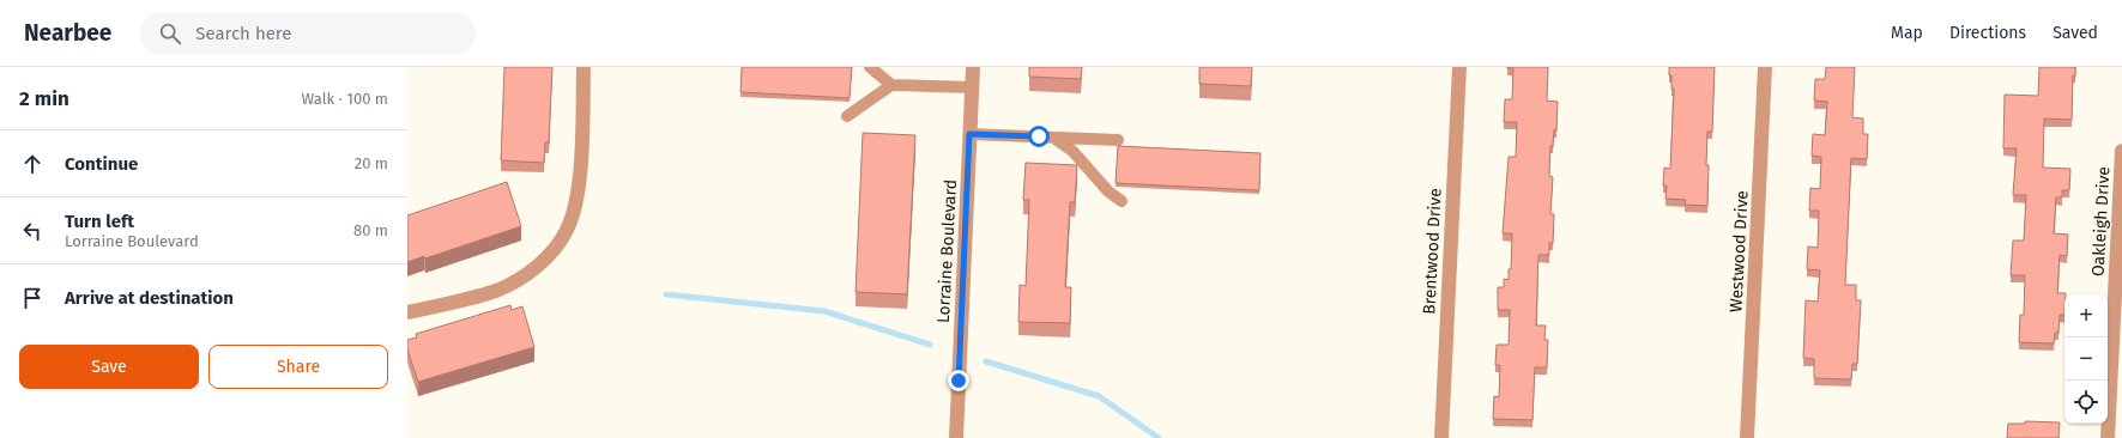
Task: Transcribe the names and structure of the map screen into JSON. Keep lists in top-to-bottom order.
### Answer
{
  "streets": {
    "street": [
      "Oakleigh Drive",
      "Lorraine Boulevard",
      "Brentwood Drive",
      "Westwood Drive"
    ]
  },
  "page": {
    "header": "Nearbee",
    "search": "Search here",
    "nav": ["Map", "Directions", "Saved"],
    "heading": ["2 min", "Walk · 100 m"],
    "list": [
      ["Continue", "20 m"],
      ["Turn left", "Lorraine Boulevard", "80 m"],
      "Arrive at destination"
    ],
    "map_buttons": ["+", "−"],
    "buttons": ["Save", "Share"]
  }
}
